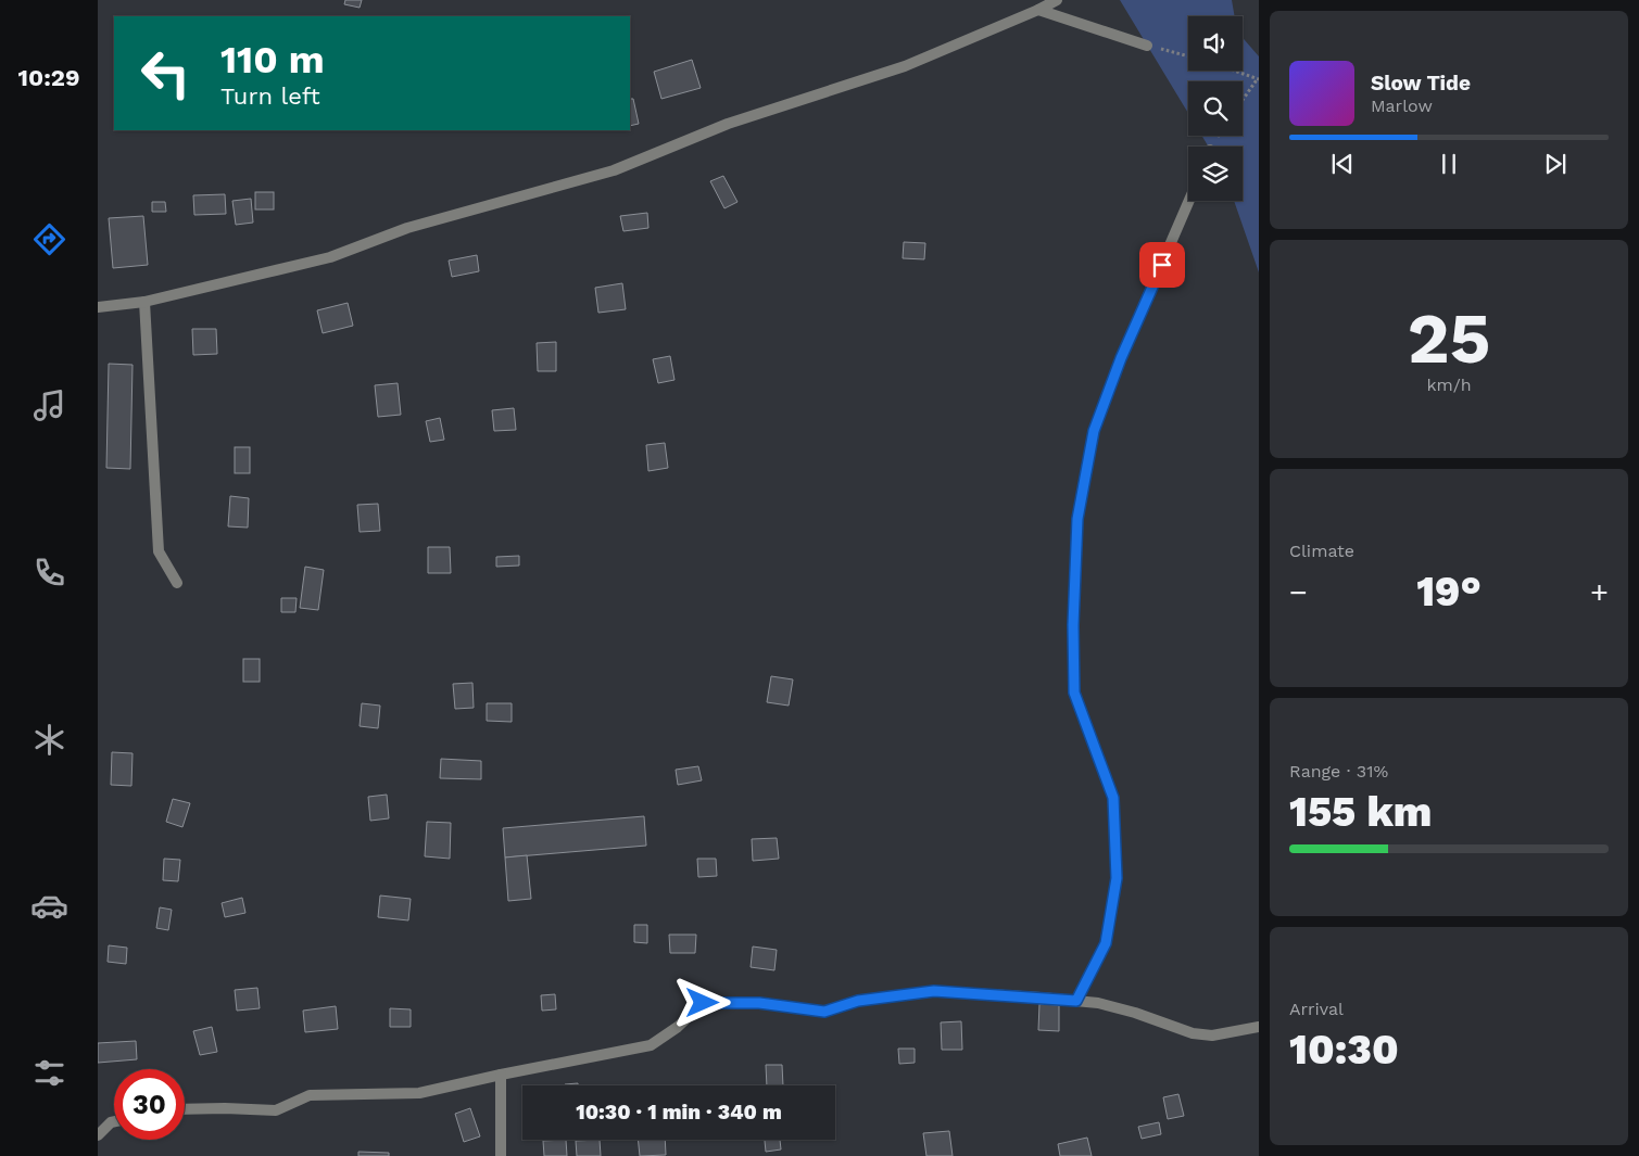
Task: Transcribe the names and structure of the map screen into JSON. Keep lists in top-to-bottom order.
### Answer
{
  "page": {
    "tabs": "10:29",
    "turn": ["110 m", "Turn left"],
    "song": ["Slow Tide", "Marlow"],
    "tile": [
      ["25", "km/h"],
      "Climate",
      ["Range · 31%", "155 km"],
      ["Arrival", "10:30"]
    ],
    "heat": ["−", "19°", "+"],
    "limit": "30",
    "trip": "10:30 · 1 min · 340 m"
  }
}
